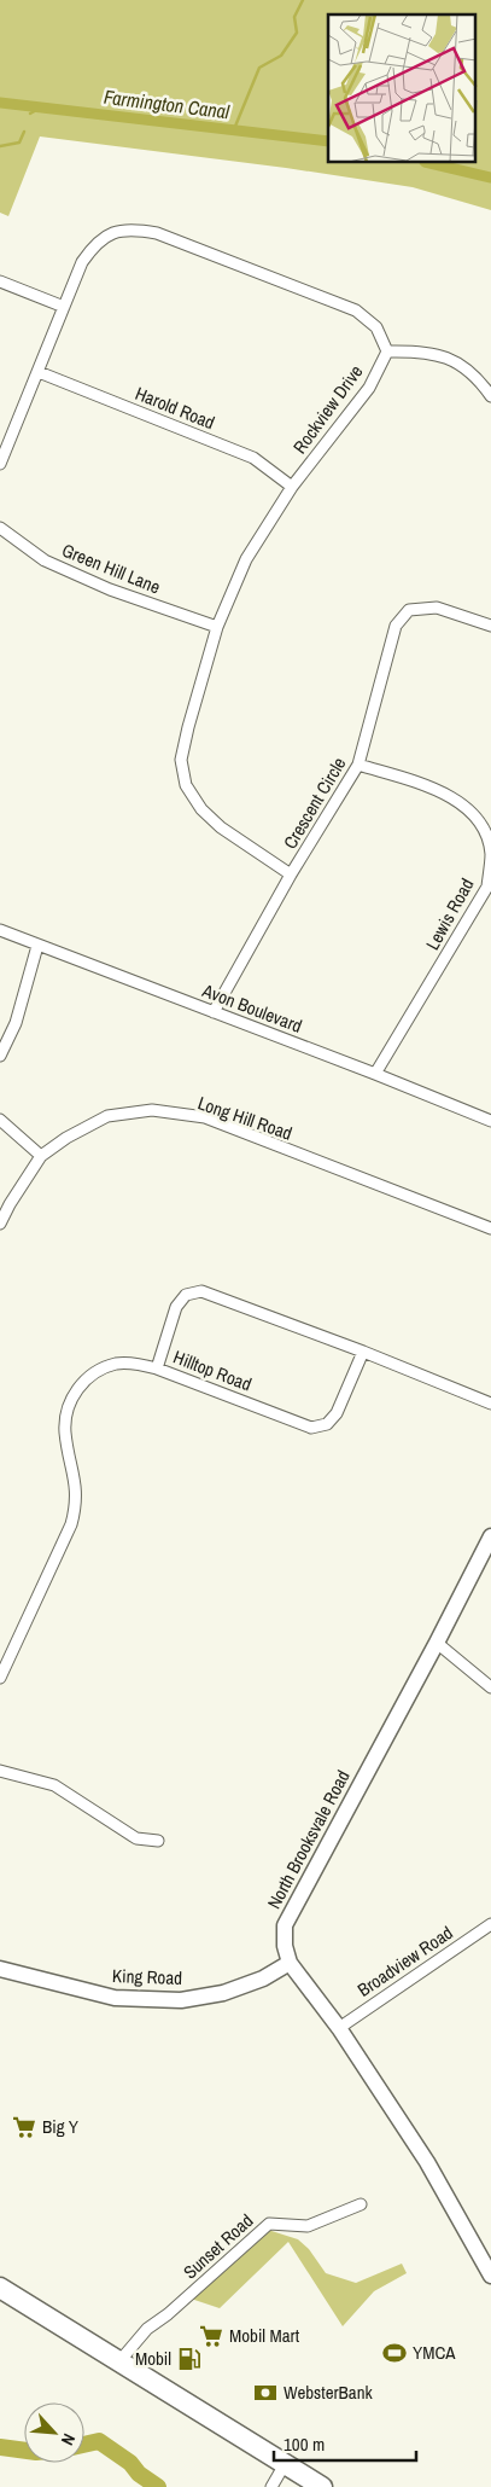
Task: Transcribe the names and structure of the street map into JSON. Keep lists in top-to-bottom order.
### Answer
{
  "streets": {
    "main road": ["North Brooksvale Road", "King Road"],
    "street": [
      "Harold Road",
      "Rockview Drive",
      "Green Hill Lane",
      "Crescent Circle",
      "Lewis Road",
      "Avon Boulevard",
      "Long Hill Road",
      "Hilltop Road",
      "Broadview Road",
      "Sunset Road"
    ]
  },
  "crossings": [
    ["Harold Road", "Rockview Drive"],
    ["Rockview Drive", "Green Hill Lane"],
    ["Rockview Drive", "Crescent Circle"],
    ["Crescent Circle", "Lewis Road"],
    ["Crescent Circle", "Avon Boulevard"],
    ["Lewis Road", "Avon Boulevard"],
    ["North Brooksvale Road", "Broadview Road"],
    ["North Brooksvale Road", "King Road"]
  ],
  "water": ["Farmington Canal"],
  "places": {
    "supermarket": ["Big Y", "Mobil Mart"],
    "sports": ["YMCA"],
    "fuel station": ["Mobil"],
    "bank": ["WebsterBank"]
  },
  "scale_bar": "100 m",
  "north": "bottom right"
}
